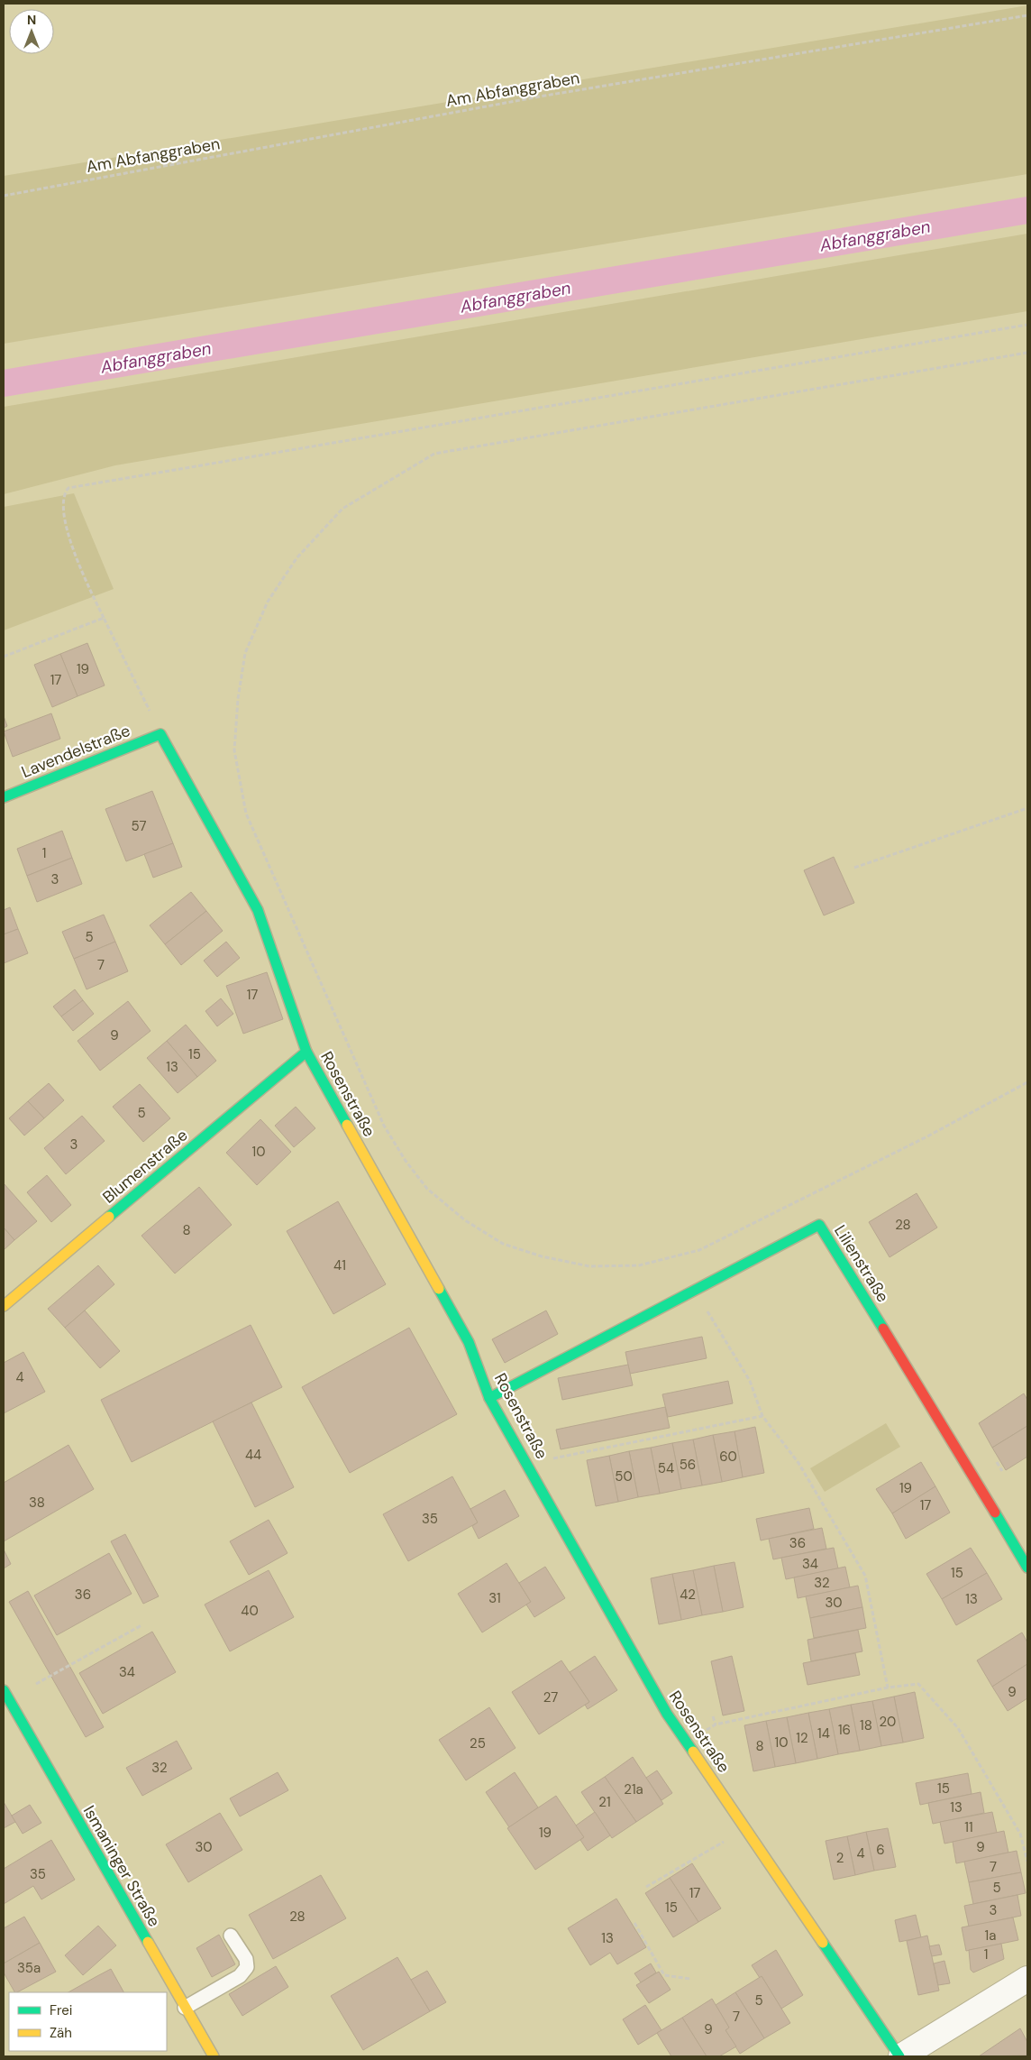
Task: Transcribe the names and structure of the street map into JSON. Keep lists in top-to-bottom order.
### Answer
{
  "streets": {
    "street": [
      "Lavendelstraße",
      "Rosenstraße",
      "Blumenstraße",
      "Lilienstraße",
      "Ismaninger Straße"
    ],
    "path": ["Am Abfanggraben"]
  },
  "crossings": [
    ["Lavendelstraße", "Rosenstraße"],
    ["Rosenstraße", "Blumenstraße"],
    ["Rosenstraße", "Lilienstraße"]
  ],
  "water": ["Abfanggraben"],
  "house_numbers": [
    "19",
    "17",
    "57",
    "1",
    "3",
    "5",
    "7",
    "17",
    "9",
    "15",
    "13",
    "5",
    "3",
    "10",
    "28",
    "8",
    "41",
    "4",
    "44",
    "60",
    "56",
    "54",
    "50",
    "19",
    "38",
    "17",
    "35",
    "36",
    "34",
    "15",
    "32",
    "36",
    "42",
    "31",
    "13",
    "30",
    "40",
    "34",
    "9",
    "27",
    "20",
    "18",
    "16",
    "14",
    "12",
    "10",
    "25",
    "8",
    "32",
    "15",
    "21a",
    "21",
    "13",
    "11",
    "19",
    "30",
    "9",
    "6",
    "4",
    "2",
    "7",
    "35",
    "5",
    "17",
    "15",
    "3",
    "28",
    "1a",
    "13",
    "1",
    "35a",
    "5",
    "7",
    "9"
  ],
  "legend": ["Frei", "Zäh"],
  "north": "top"
}
